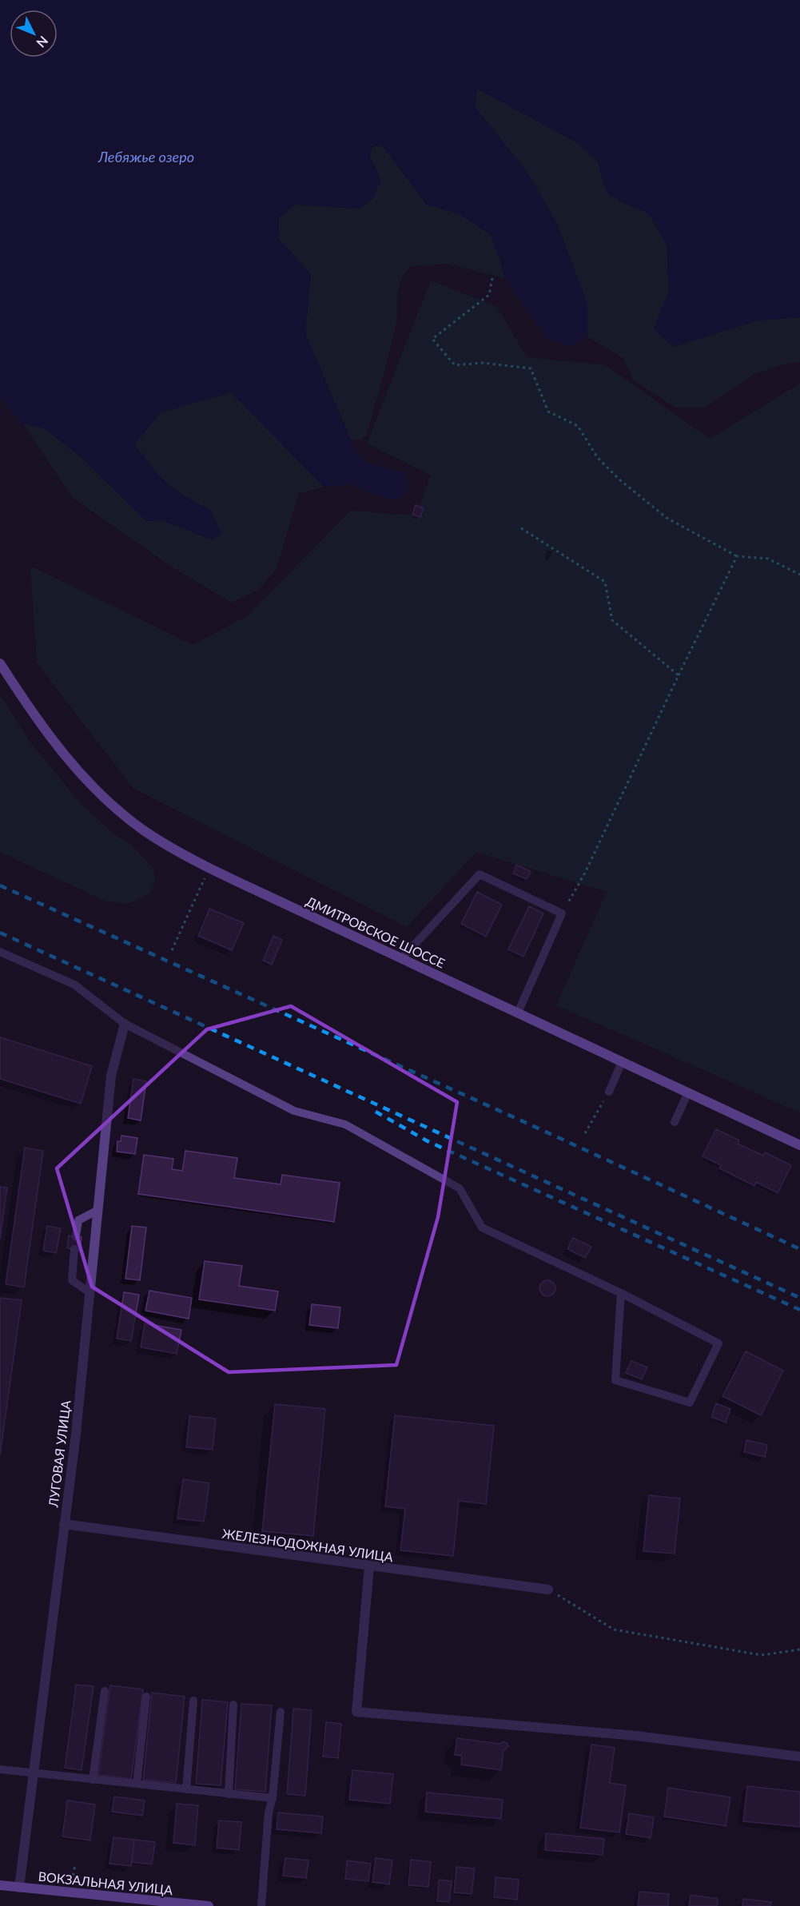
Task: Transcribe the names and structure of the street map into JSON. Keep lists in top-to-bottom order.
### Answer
{
  "streets": {
    "main road": ["ДМИТРОВСКОЕ ШОССЕ", "ВОКЗАЛЬНАЯ УЛИЦА"],
    "street": ["ЛУГОВАЯ УЛИЦА", "ЖЕЛЕЗНОДОЖНАЯ УЛИЦА"]
  },
  "crossings": [
    ["ЛУГОВАЯ УЛИЦА", "ЖЕЛЕЗНОДОЖНАЯ УЛИЦА"],
    ["ЛУГОВАЯ УЛИЦА", "ВОКЗАЛЬНАЯ УЛИЦА"]
  ],
  "water": ["Лебяжье озеро"],
  "north": "bottom right"
}
